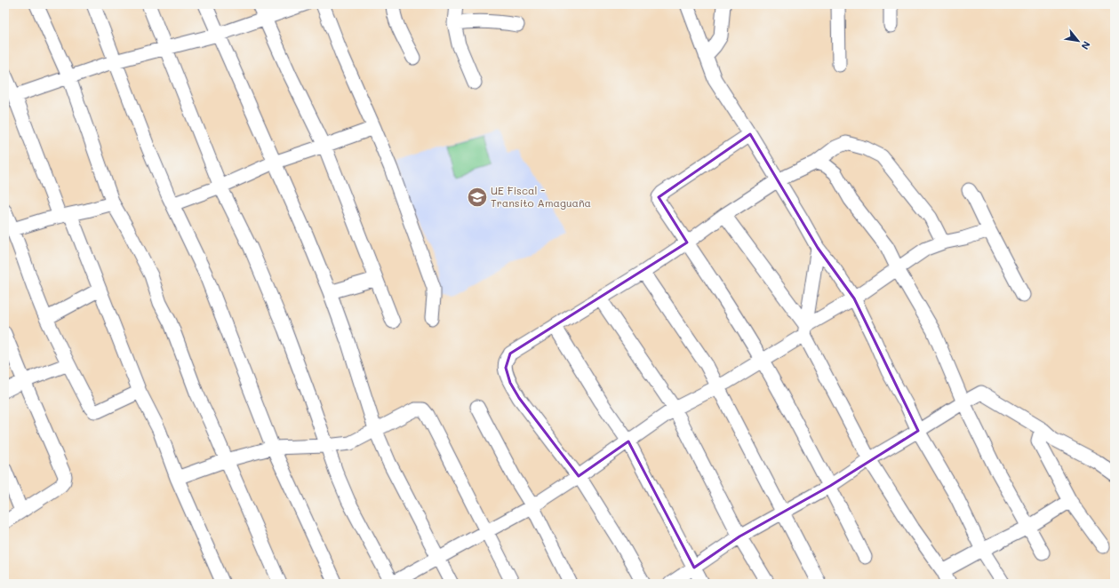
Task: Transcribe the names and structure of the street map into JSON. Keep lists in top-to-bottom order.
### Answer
{
  "places": {
    "school or university": ["UE Fiscal - Transito Amaguaña"]
  },
  "north": "bottom right"
}
